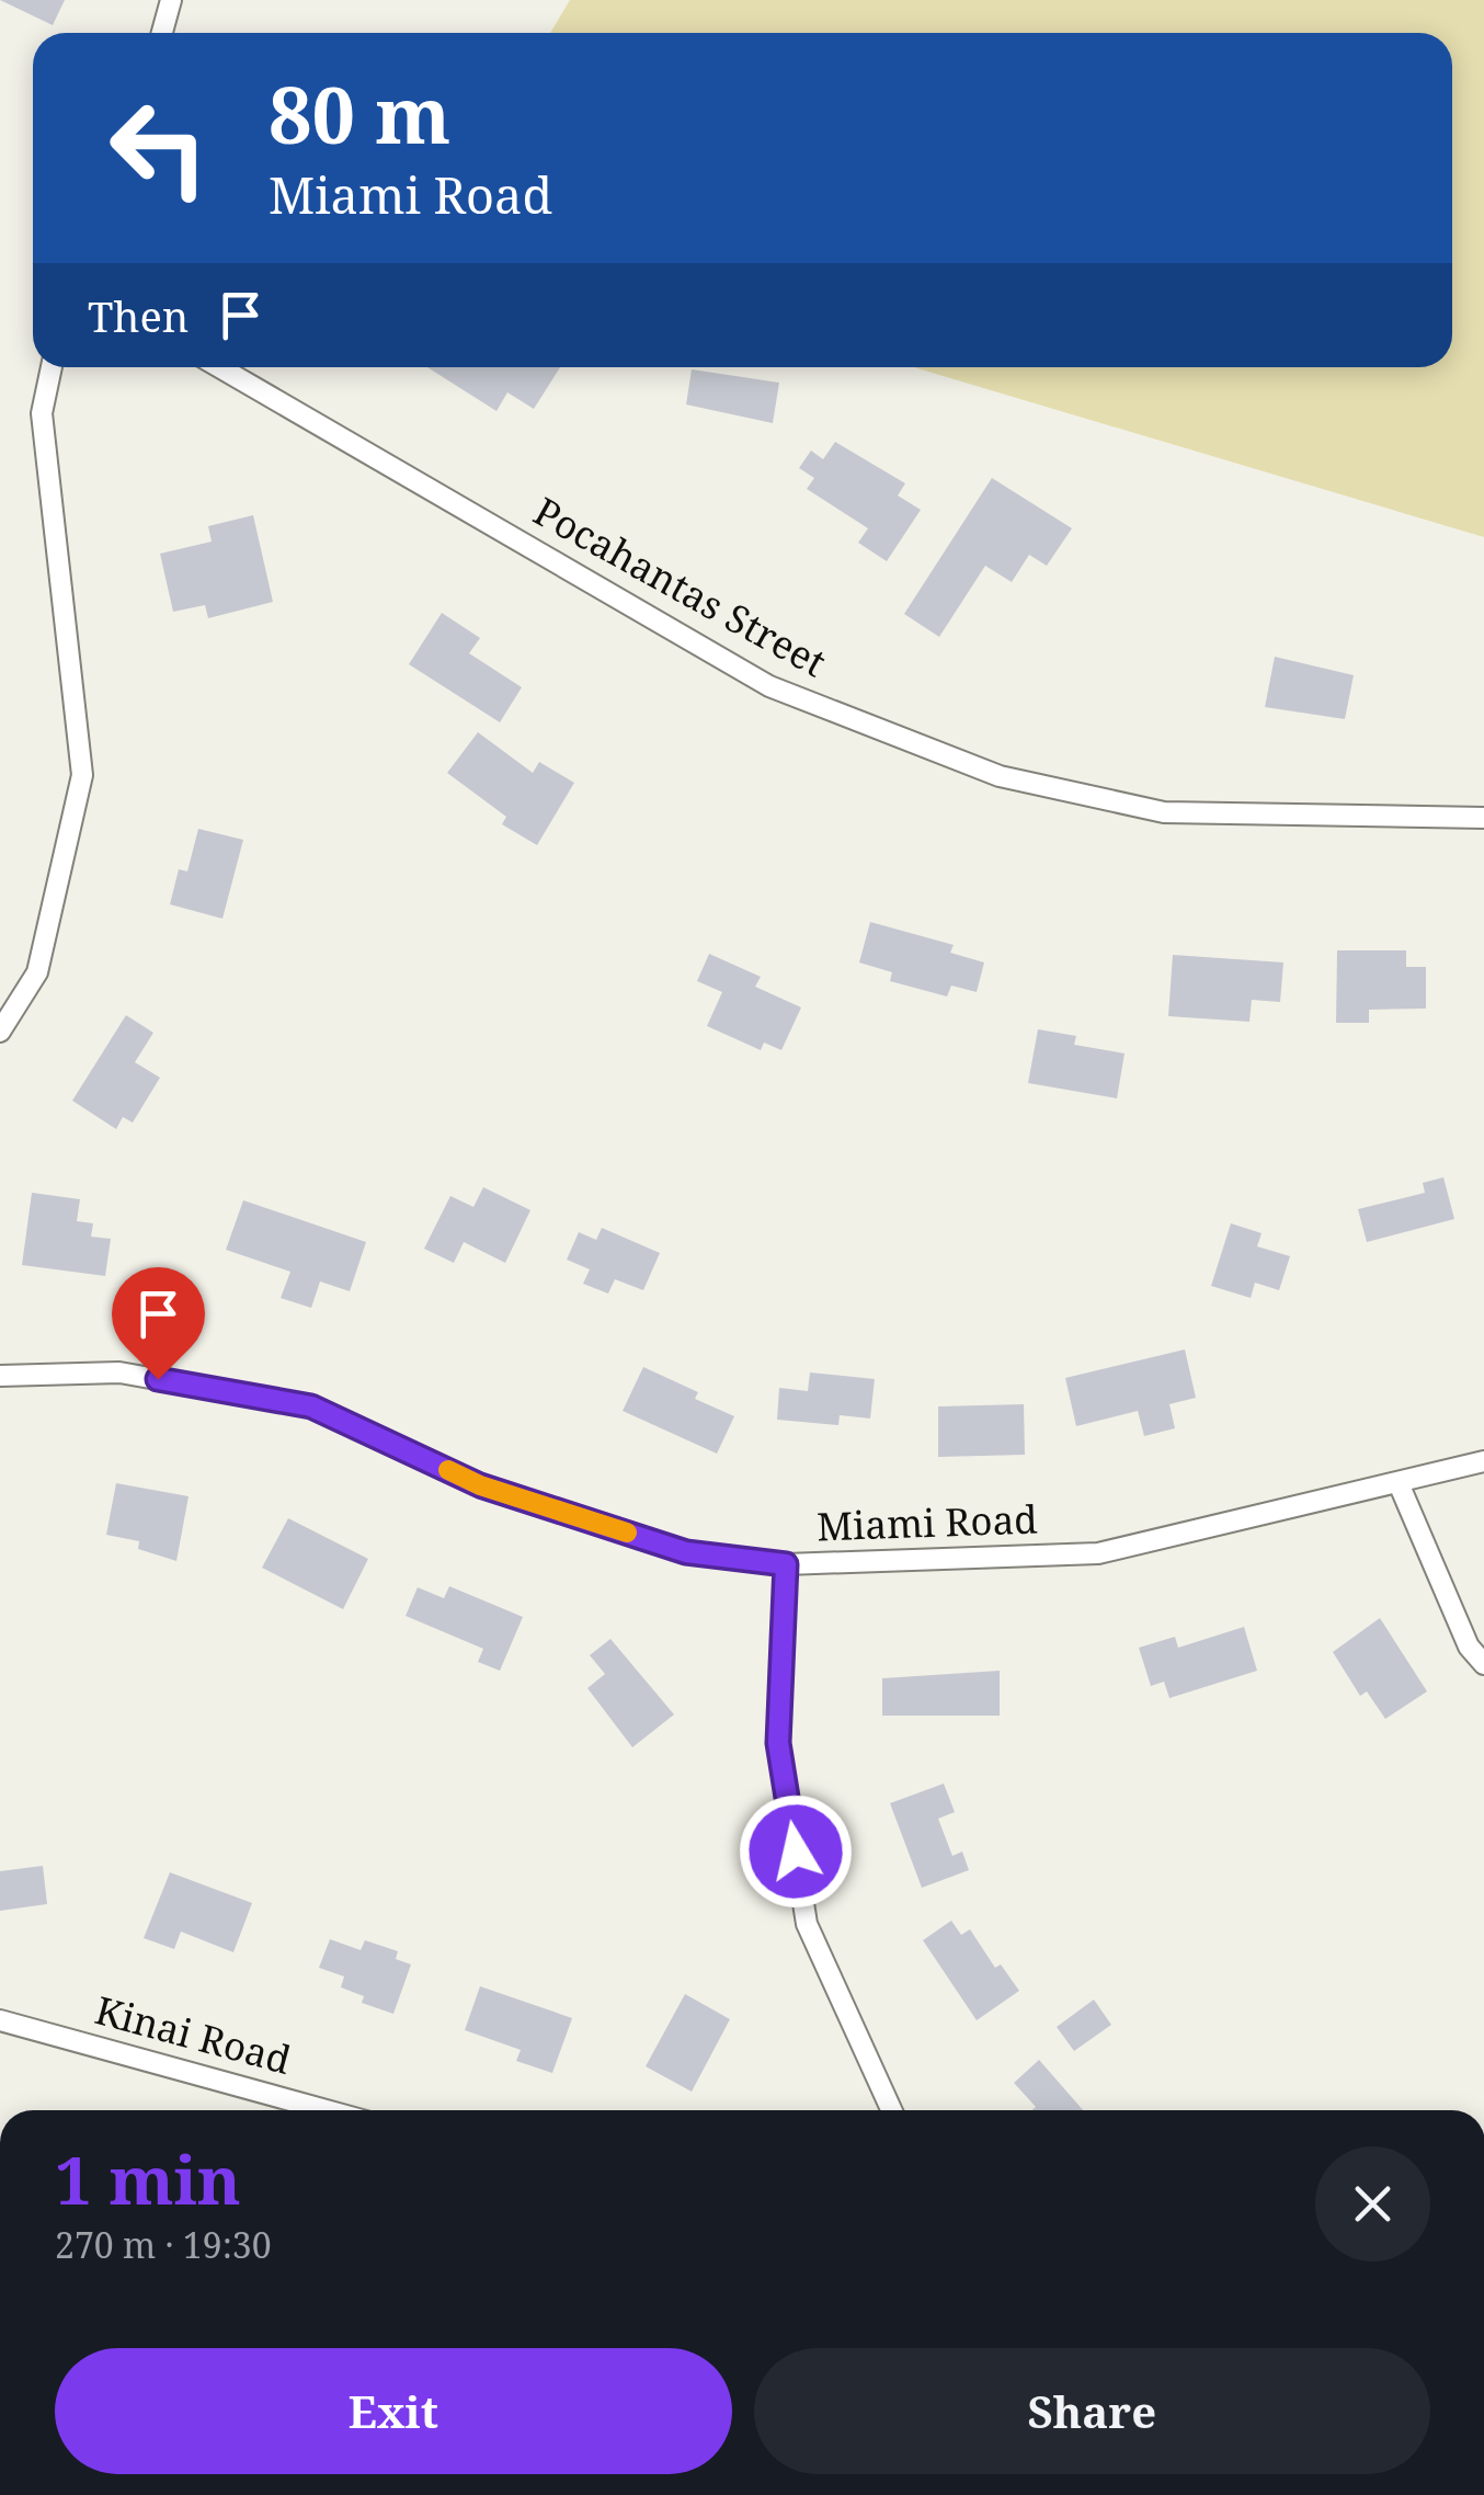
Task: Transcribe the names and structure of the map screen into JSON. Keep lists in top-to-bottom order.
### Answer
{
  "streets": {
    "street": ["Pocahantas Street", "Miami Road", "Kinai Road"]
  },
  "page": {
    "turn": ["80 m", "Miami Road"],
    "then": "Then",
    "heading": ["1 min", "270 m · 19:30"],
    "buttons": ["Exit", "Share"]
  }
}
